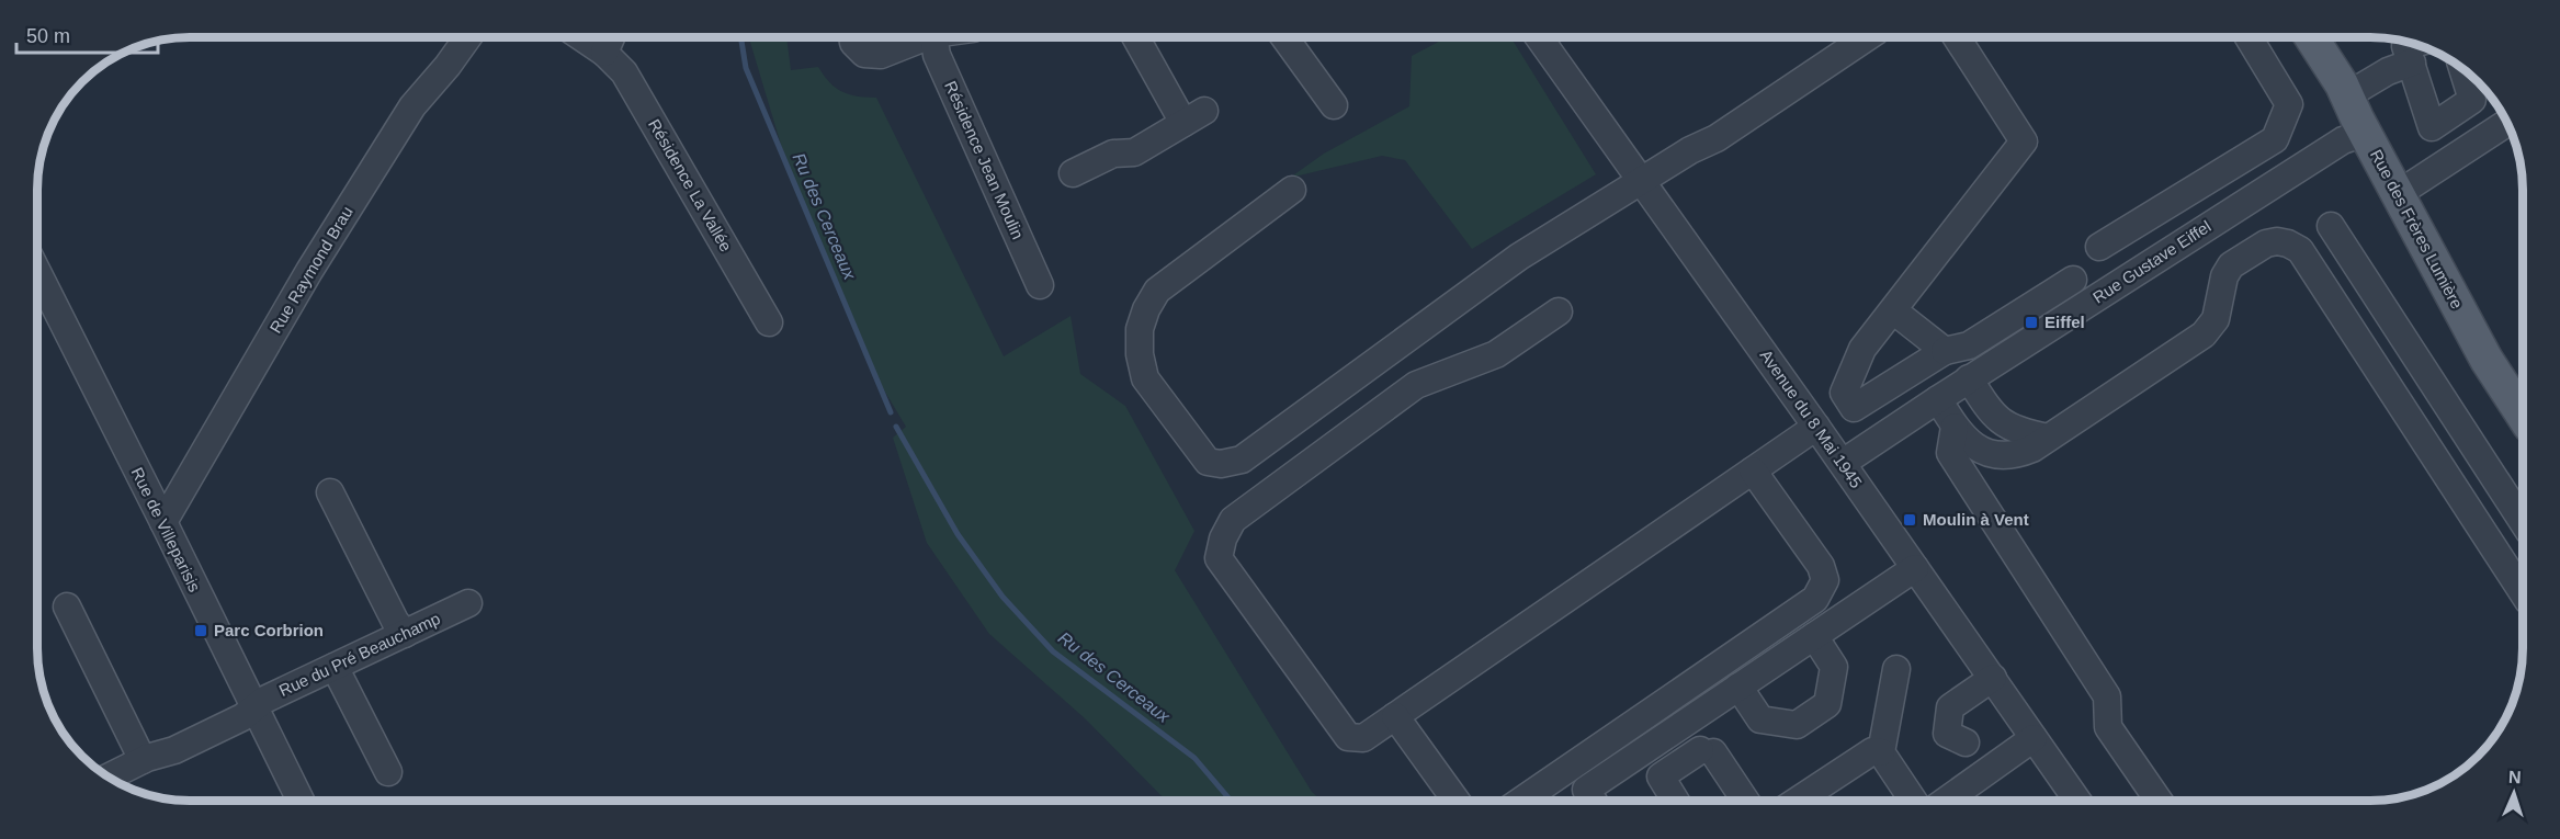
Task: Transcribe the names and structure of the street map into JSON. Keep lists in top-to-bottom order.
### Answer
{
  "streets": {
    "main road": ["Rue des Frères Lumière"],
    "street": [
      "Résidence Jean Moulin",
      "Résidence La Vallée",
      "Rue Gustave Eiffel",
      "Rue Raymond Brau",
      "Avenue du 8 Mai 1945",
      "Rue de Villeparisis",
      "Rue du Pré Beauchamp"
    ]
  },
  "crossings": [
    ["Rue des Frères Lumière", "Rue Gustave Eiffel"],
    ["Rue Gustave Eiffel", "Avenue du 8 Mai 1945"],
    ["Rue Raymond Brau", "Rue de Villeparisis"],
    ["Rue de Villeparisis", "Rue du Pré Beauchamp"]
  ],
  "water": ["Ru des Cerceaux"],
  "places": {
    "transit": ["Eiffel", "Moulin à Vent", "Parc Corbrion"]
  },
  "scale_bar": "50 m",
  "north": "top"
}
